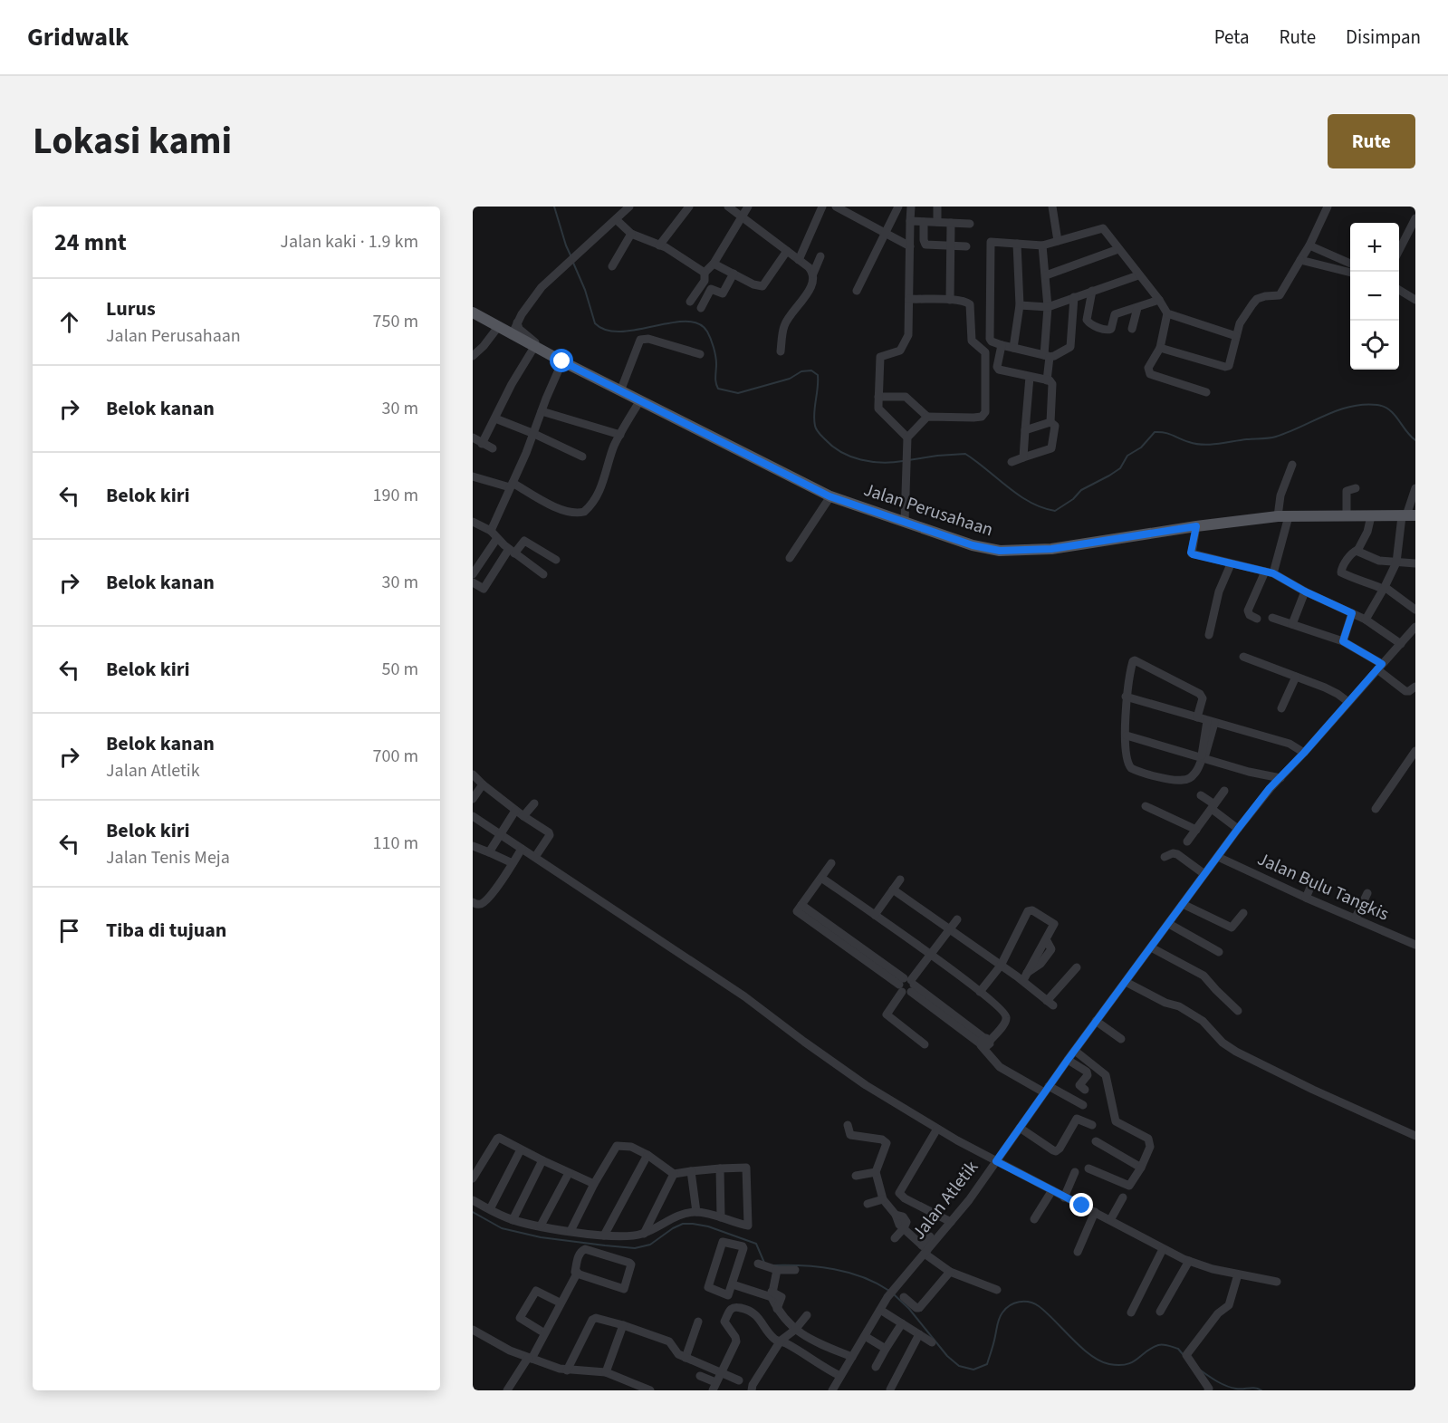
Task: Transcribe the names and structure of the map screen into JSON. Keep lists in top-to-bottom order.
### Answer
{
  "streets": {
    "main road": ["Jalan Perusahaan"],
    "street": ["Jalan Bulu Tangkis", "Jalan Atletik"]
  },
  "crossings": [
    ["Jalan Bulu Tangkis", "Jalan Atletik"]
  ],
  "page": {
    "header": "Gridwalk",
    "nav": ["Peta", "Rute", "Disimpan"],
    "title": "Lokasi kami",
    "buttons": "Rute",
    "heading": ["24 mnt", "Jalan kaki · 1.9 km"],
    "map_buttons": ["+", "−"],
    "list": [
      ["Lurus", "Jalan Perusahaan", "750 m"],
      ["Belok kanan", "30 m"],
      ["Belok kiri", "190 m"],
      ["Belok kanan", "30 m"],
      ["Belok kiri", "50 m"],
      ["Belok kanan", "Jalan Atletik", "700 m"],
      ["Belok kiri", "Jalan Tenis Meja", "110 m"],
      "Tiba di tujuan"
    ]
  }
}
